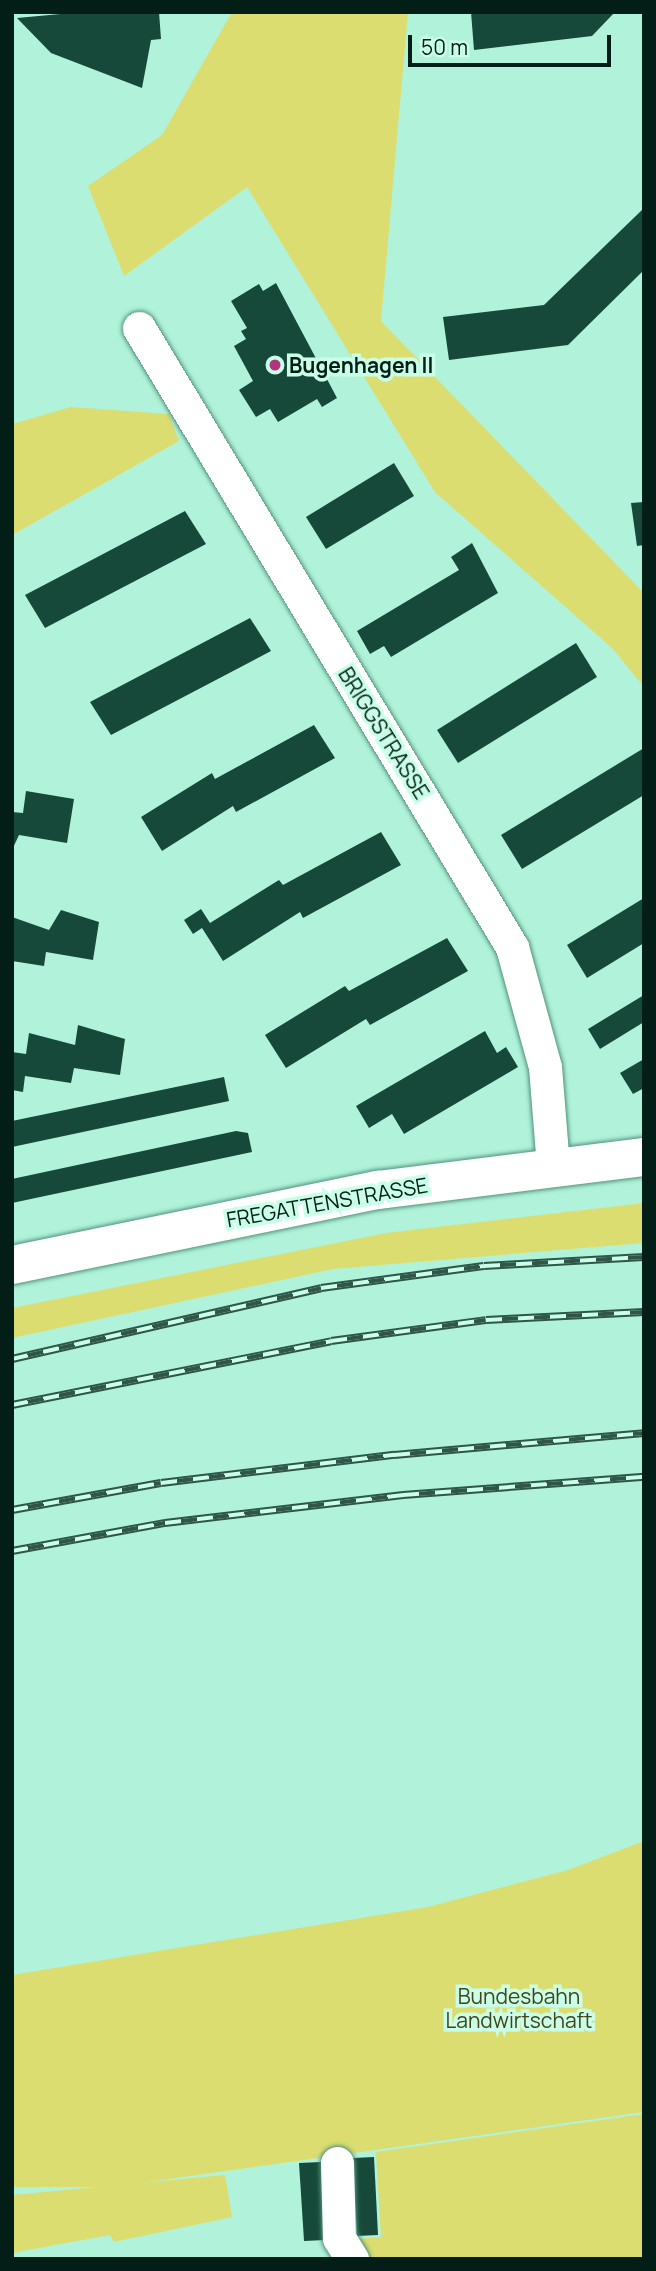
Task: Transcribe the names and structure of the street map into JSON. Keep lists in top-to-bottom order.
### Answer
{
  "streets": {
    "street": ["BRIGGSTRASSE", "FREGATTENSTRASSE"]
  },
  "crossings": [
    ["BRIGGSTRASSE", "FREGATTENSTRASSE"]
  ],
  "parks": ["Bundesbahn Landwirtschaft"],
  "places": ["Bugenhagen II"],
  "scale_bar": "50 m"
}
